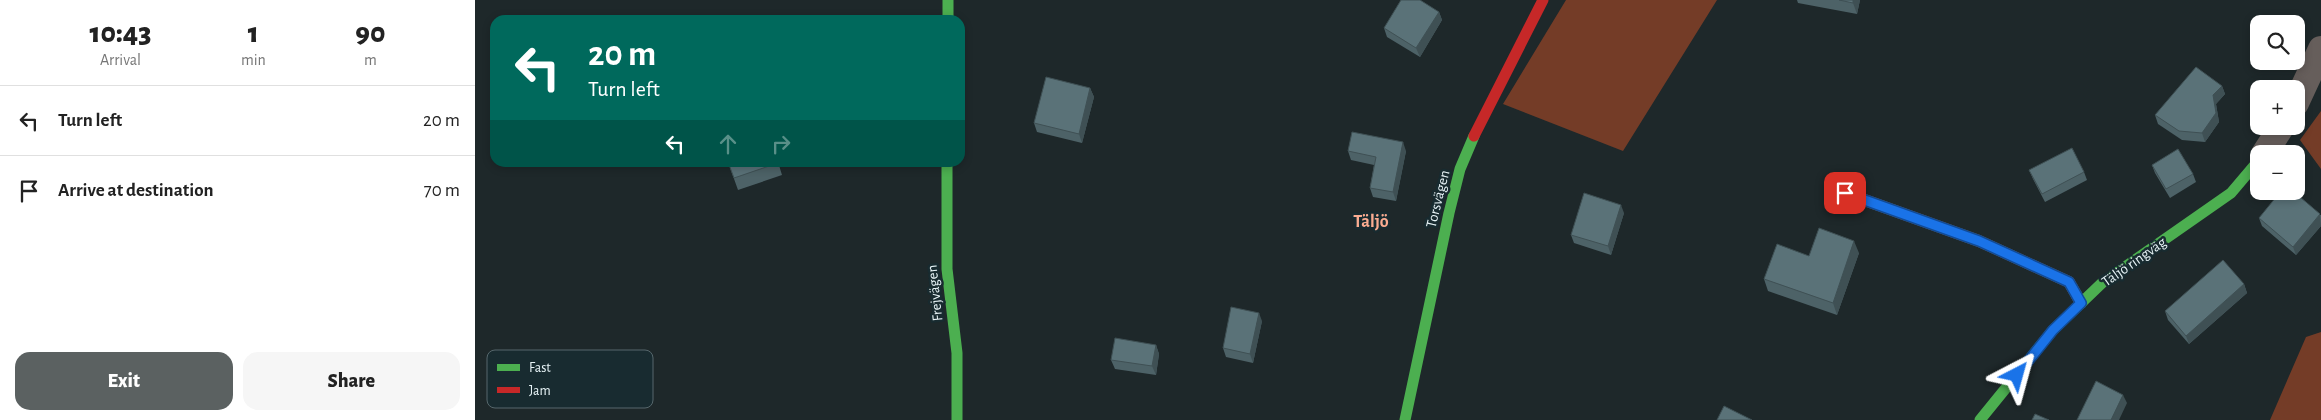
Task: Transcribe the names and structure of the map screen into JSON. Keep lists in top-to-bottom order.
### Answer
{
  "streets": {
    "street": ["Torsvägen", "Täljö ringväg", "Frejvägen"]
  },
  "districts": ["Täljö"],
  "legend": ["Fast", "Jam"],
  "page": {
    "eta": [
      "10:43",
      "Arrival",
      "1",
      "min",
      "90",
      "m"
    ],
    "map_buttons": ["+", "−"],
    "turn": ["20 m", "Turn left"],
    "list": [
      {
        "name": "Turn left",
        "value": "20 m"
      },
      {
        "name": "Arrive at destination",
        "value": "70 m"
      }
    ],
    "buttons": ["Exit", "Share"]
  }
}
